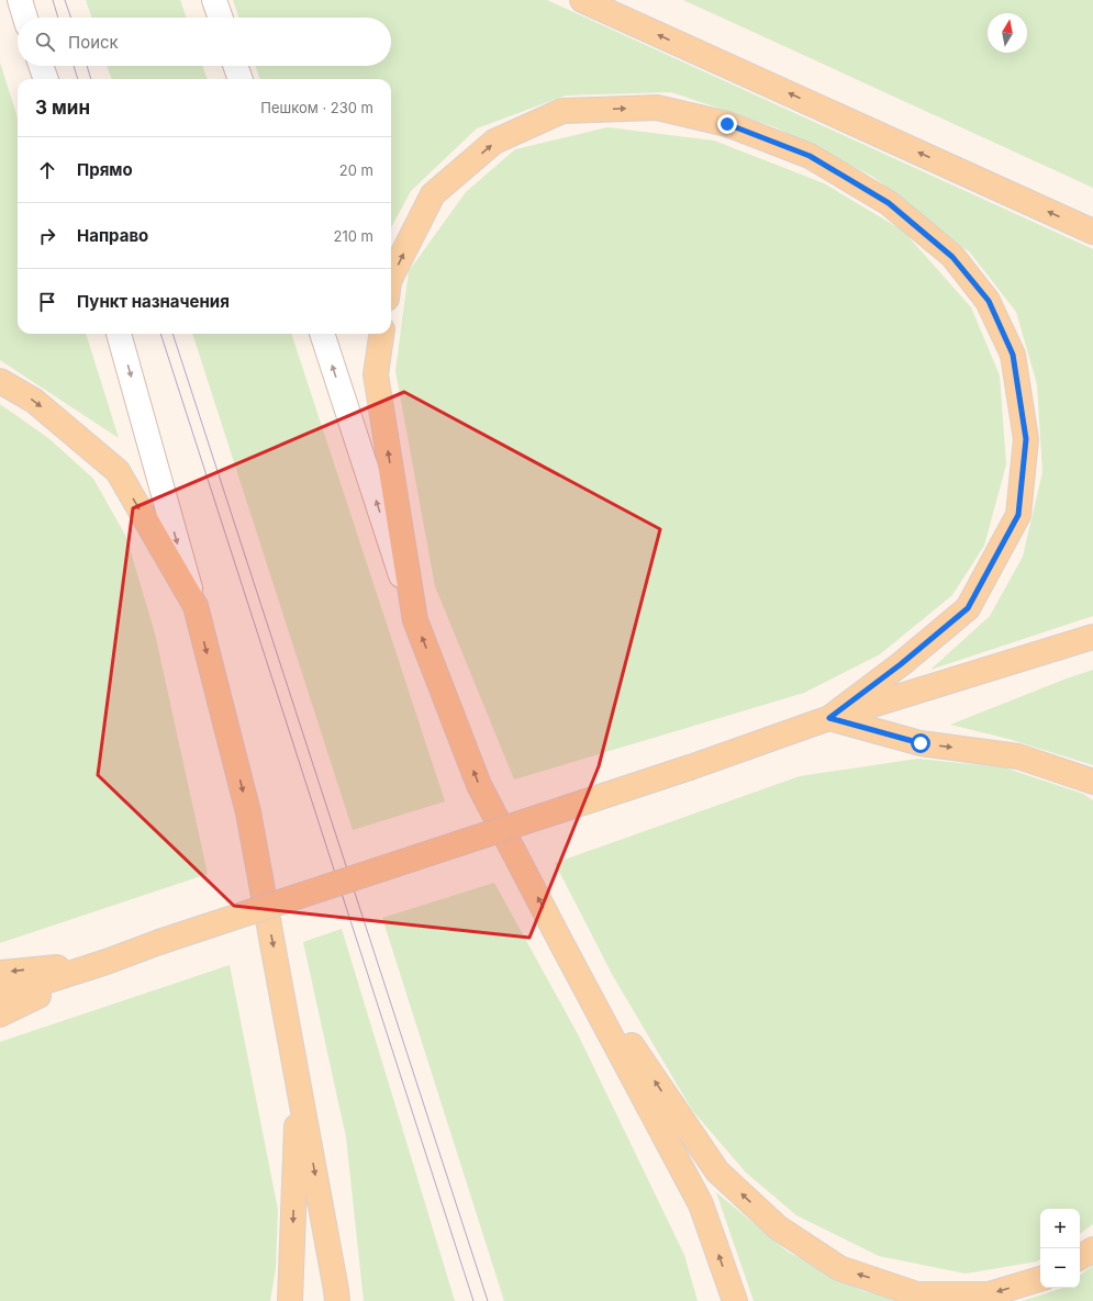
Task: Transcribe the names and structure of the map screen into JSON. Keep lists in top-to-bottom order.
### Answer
{
  "north": "top",
  "page": {
    "search": "Поиск",
    "heading": ["3 мин", "Пешком · 230 m"],
    "list": [
      ["Прямо", "20 m"],
      ["Направо", "210 m"],
      "Пункт назначения"
    ],
    "map_buttons": ["+", "−"]
  }
}
